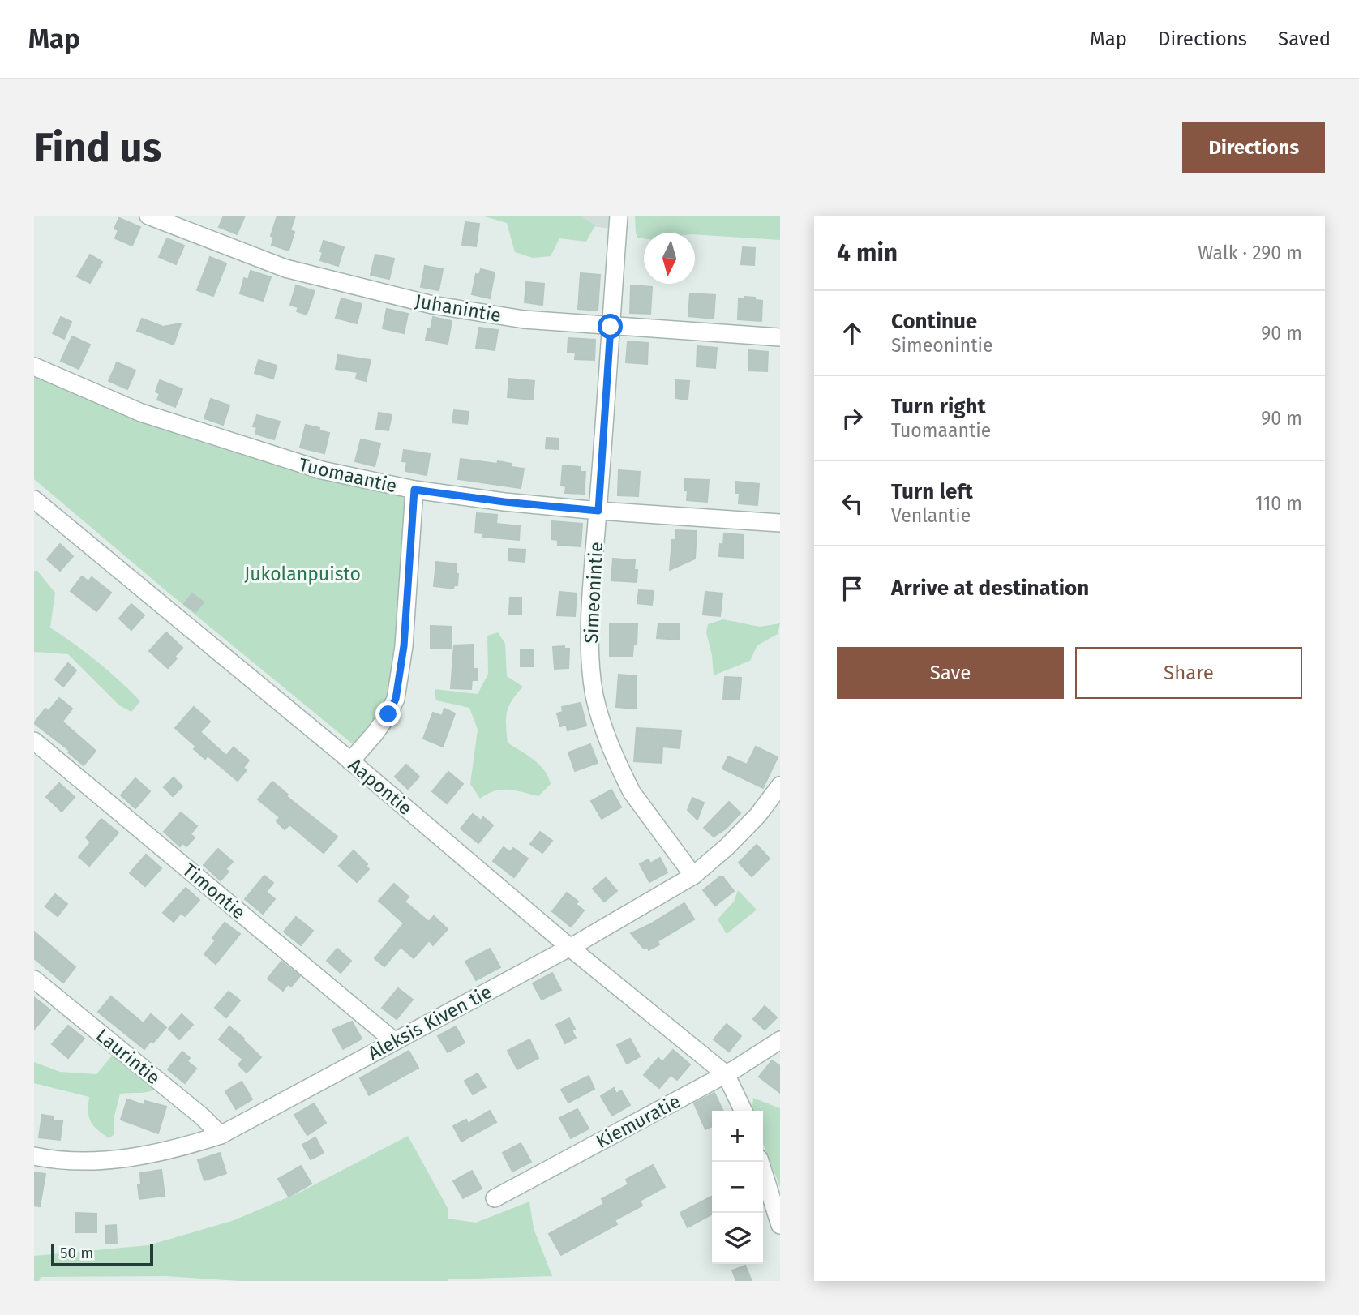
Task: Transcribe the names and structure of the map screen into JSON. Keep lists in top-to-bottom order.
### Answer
{
  "streets": {
    "street": [
      "Juhanintie",
      "Tuomaantie",
      "Simeonintie",
      "Aapontie",
      "Timontie",
      "Aleksis Kiven tie",
      "Laurintie",
      "Kiemuratie"
    ]
  },
  "crossings": [
    ["Juhanintie", "Simeonintie"],
    ["Tuomaantie", "Simeonintie"],
    ["Simeonintie", "Aleksis Kiven tie"],
    ["Aapontie", "Aleksis Kiven tie"],
    ["Aapontie", "Kiemuratie"],
    ["Timontie", "Aleksis Kiven tie"],
    ["Aleksis Kiven tie", "Laurintie"]
  ],
  "parks": ["Jukolanpuisto"],
  "scale_bar": "50 m",
  "north": "bottom",
  "page": {
    "header": "Map",
    "nav": ["Map", "Directions", "Saved"],
    "buttons": [
      "Directions",
      ["Save", "Share"]
    ],
    "title": "Find us",
    "heading": ["4 min", "Walk · 290 m"],
    "list": [
      ["Continue", "Simeonintie", "90 m"],
      ["Turn right", "Tuomaantie", "90 m"],
      ["Turn left", "Venlantie", "110 m"],
      "Arrive at destination"
    ],
    "map_buttons": ["+", "−"],
    "scale": "50 m"
  }
}
